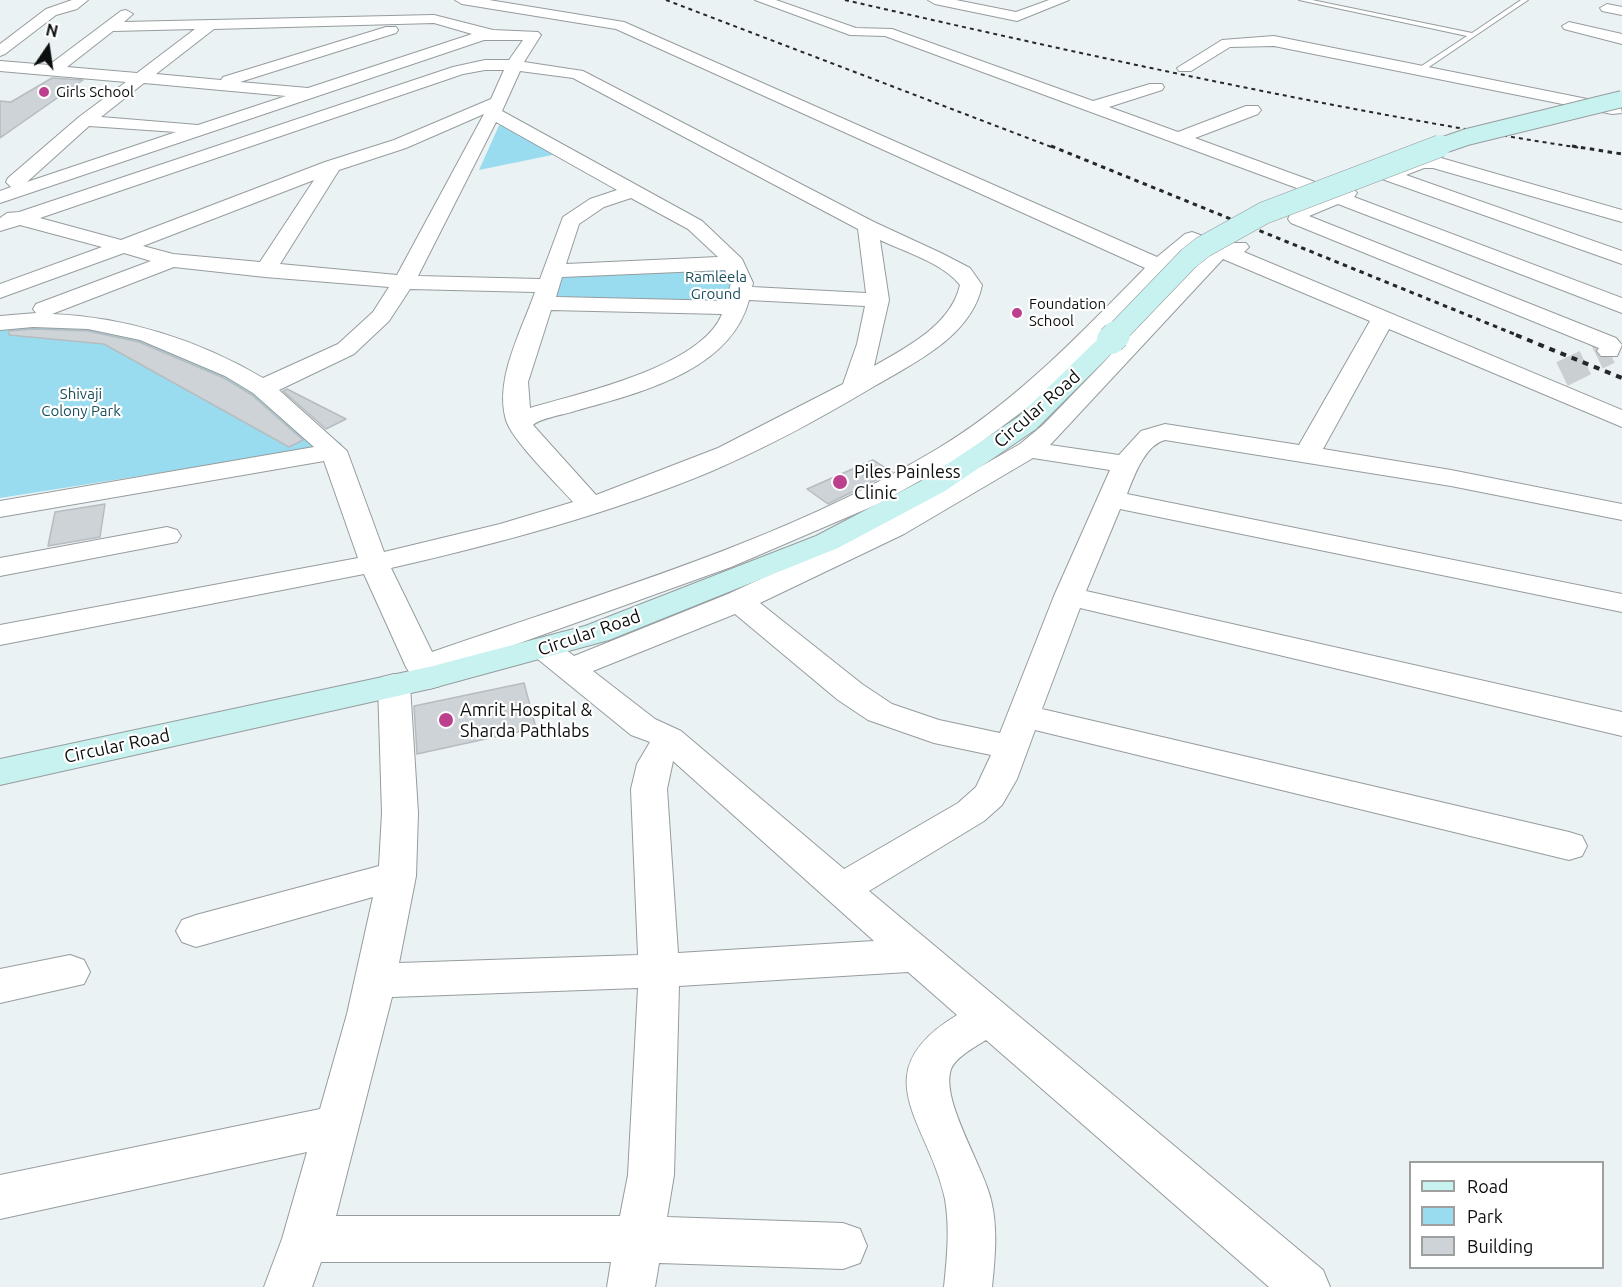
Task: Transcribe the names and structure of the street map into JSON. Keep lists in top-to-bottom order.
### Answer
{
  "streets": {
    "main road": ["Circular Road"]
  },
  "parks": ["Ramleela Ground", "Shivaji Colony Park"],
  "places": [
    "Girls School",
    "Foundation School",
    "Piles Painless Clinic",
    "Amrit Hospital & Sharda Pathlabs"
  ],
  "legend": ["Road", "Park", "Building"],
  "north": "top"
}
